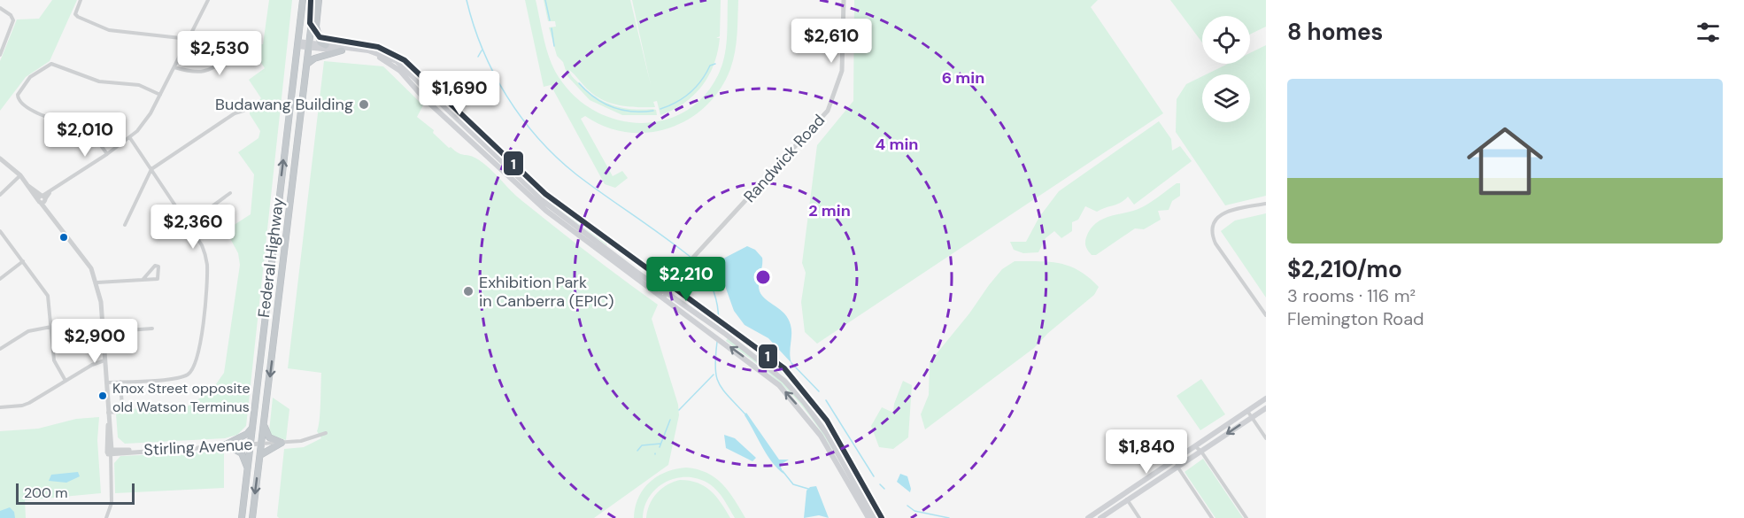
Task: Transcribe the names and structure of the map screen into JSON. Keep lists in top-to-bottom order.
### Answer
{
  "streets": {
    "highway": ["Federal Highway"],
    "street": ["Randwick Road", "Stirling Avenue"]
  },
  "crossings": [
    ["Federal Highway", "Stirling Avenue"]
  ],
  "places": ["Budawang Building", "Exhibition Park in Canberra (EPIC)", "Knox Street opposite old Watson Terminus"],
  "lines": ["transit line 1"],
  "scale_bar": "200 m",
  "page": {
    "heading": "8 homes",
    "price": [
      "$2,610",
      "$2,530",
      "$1,690",
      "$2,010",
      "$2,360",
      "$2,210",
      "$2,900",
      "$1,840"
    ],
    "list": [
      {
        "name": "$2,210/mo",
        "note": "3 rooms · 116 m² · Flemington Road"
      }
    ],
    "scale": "200 m"
  },
  "rings": ["6 min", "4 min", "2 min"]
}
